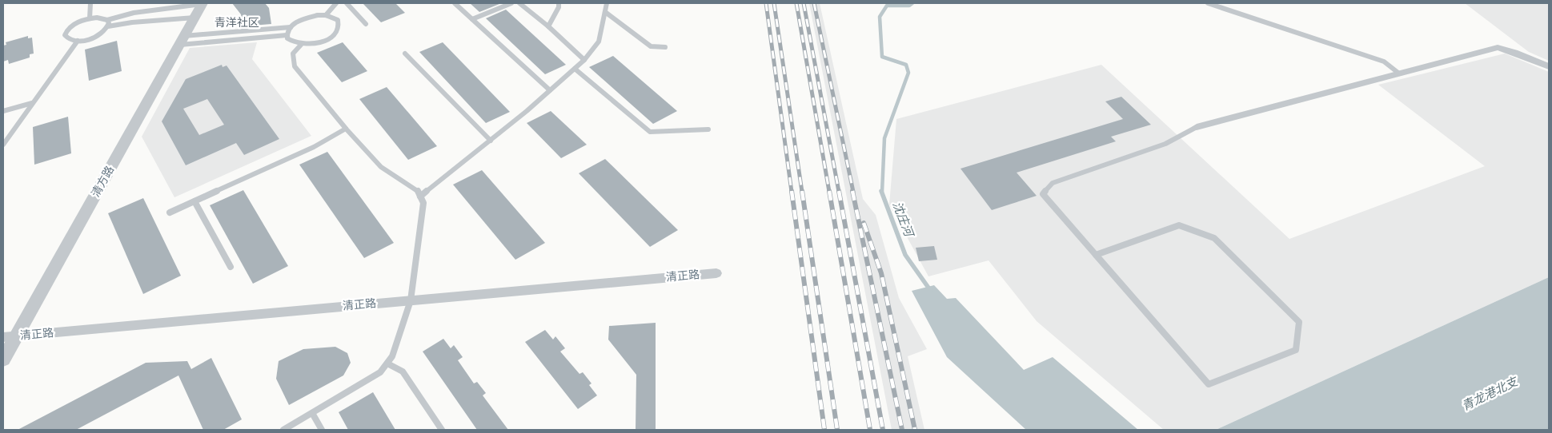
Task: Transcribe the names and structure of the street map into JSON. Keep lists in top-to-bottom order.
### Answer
{
  "streets": {
    "street": ["清方路", "清正路"]
  },
  "crossings": [
    ["清方路", "清正路"]
  ],
  "districts": ["青洋社区"],
  "water": ["沈庄河", "青龙港北支"]
}
